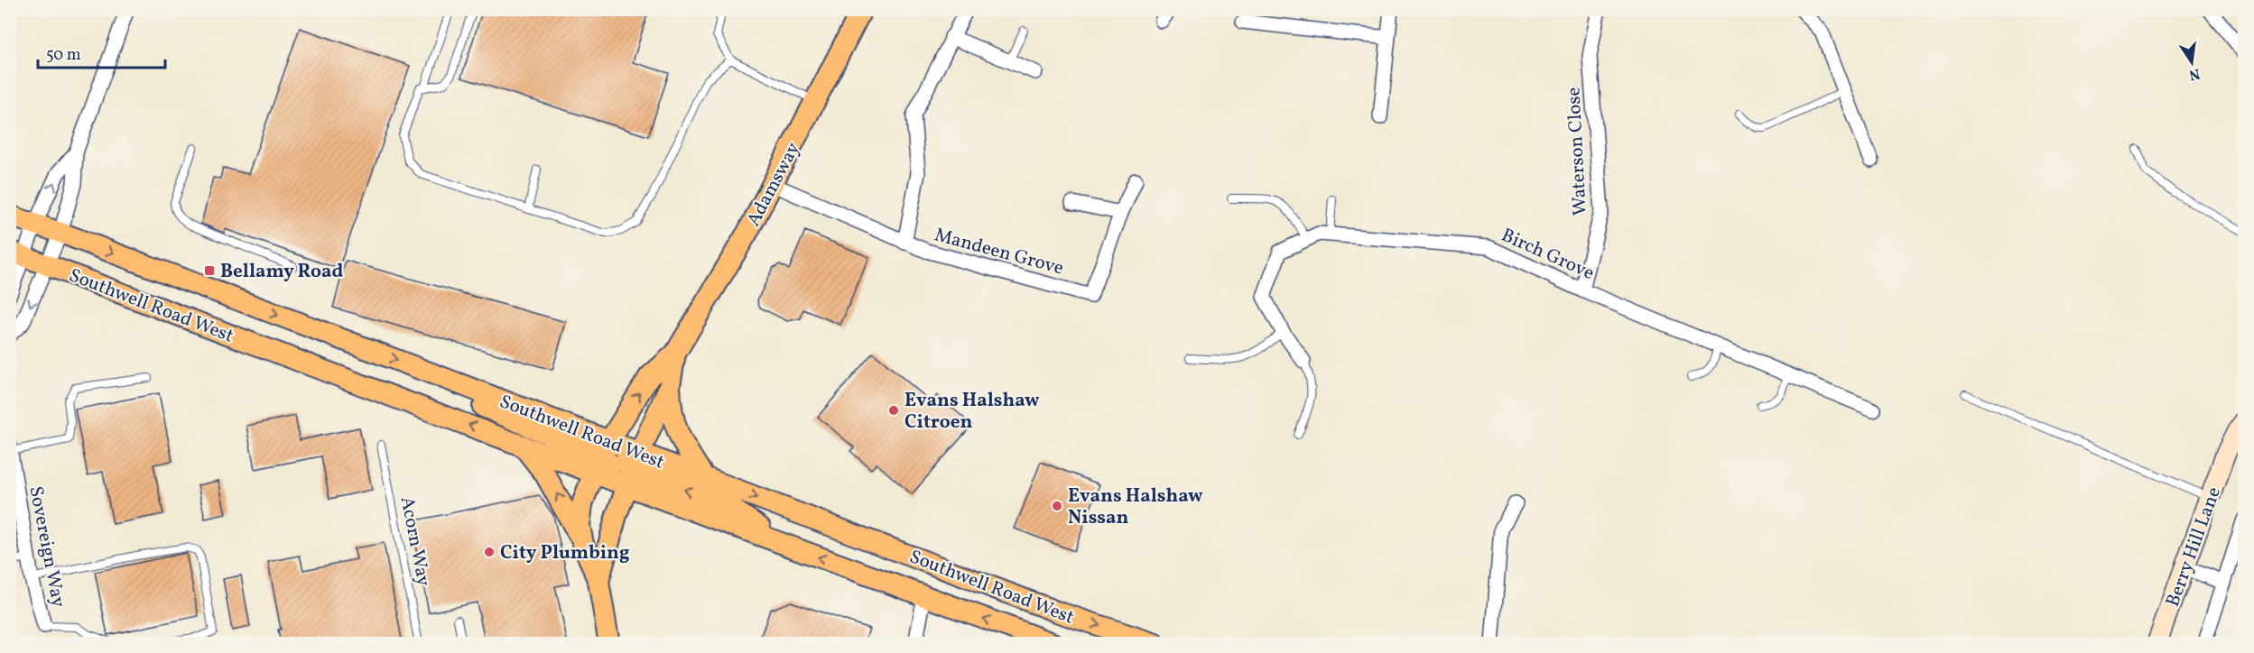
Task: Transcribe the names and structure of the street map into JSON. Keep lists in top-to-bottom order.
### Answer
{
  "streets": {
    "main road": ["Adamsway", "Southwell Road West"],
    "street": [
      "Waterson Close",
      "Mandeen Grove",
      "Birch Grove",
      "Sovereign Way",
      "Berry Hill Lane"
    ],
    "lane": ["Acorn Way"]
  },
  "crossings": [
    ["Waterson Close", "Birch Grove"],
    ["Adamsway", "Mandeen Grove"],
    ["Adamsway", "Southwell Road West"]
  ],
  "places": {
    "transit": ["Bellamy Road"],
    "other": ["Evans Halshaw Citroen", "Evans Halshaw Nissan", "City Plumbing"]
  },
  "scale_bar": "50 m",
  "north": "bottom"
}
